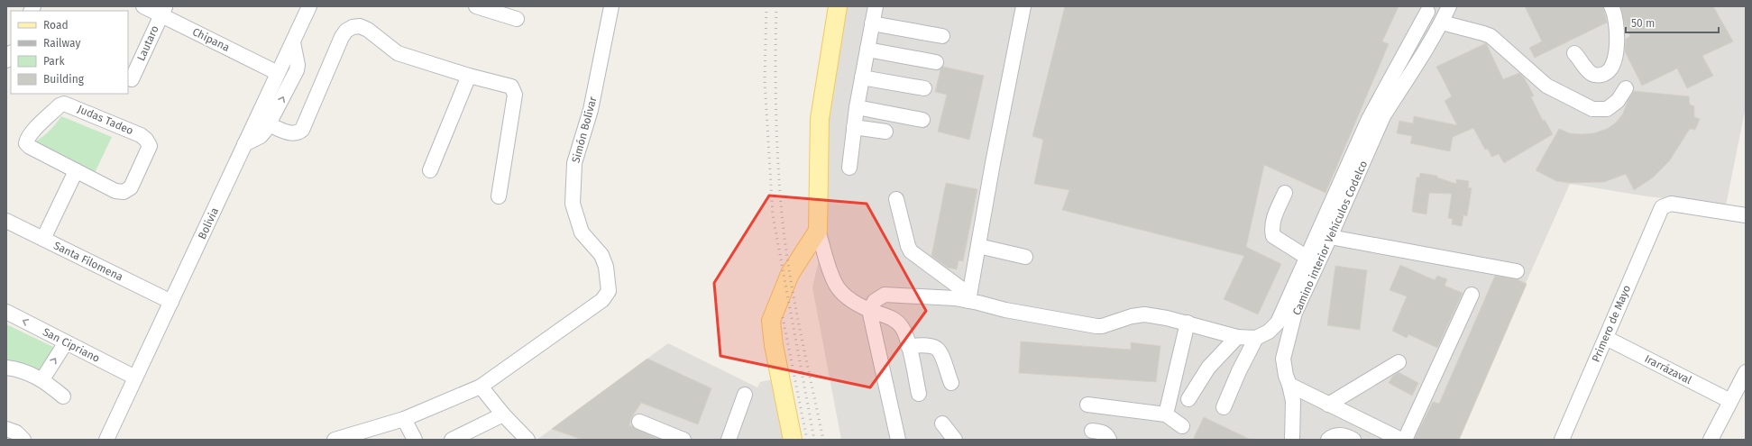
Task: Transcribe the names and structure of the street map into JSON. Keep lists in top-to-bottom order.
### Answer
{
  "streets": {
    "street": [
      "Chipana",
      "Lautaro",
      "Judas Tadeo",
      "Simón Bolívar",
      "Bolivia",
      "Camino interior Vehículos Codelco",
      "Santa Filomena",
      "Primero de Mayo",
      "San Cipriano",
      "Irarrázaval"
    ]
  },
  "crossings": [
    ["Chipana", "Lautaro"],
    ["Chipana", "Bolivia"],
    ["Bolivia", "Santa Filomena"],
    ["Bolivia", "San Cipriano"],
    ["Primero de Mayo", "Irarrázaval"]
  ],
  "legend": [
    "Road",
    "Railway",
    "Park",
    "Building"
  ],
  "scale_bar": "50 m"
}
